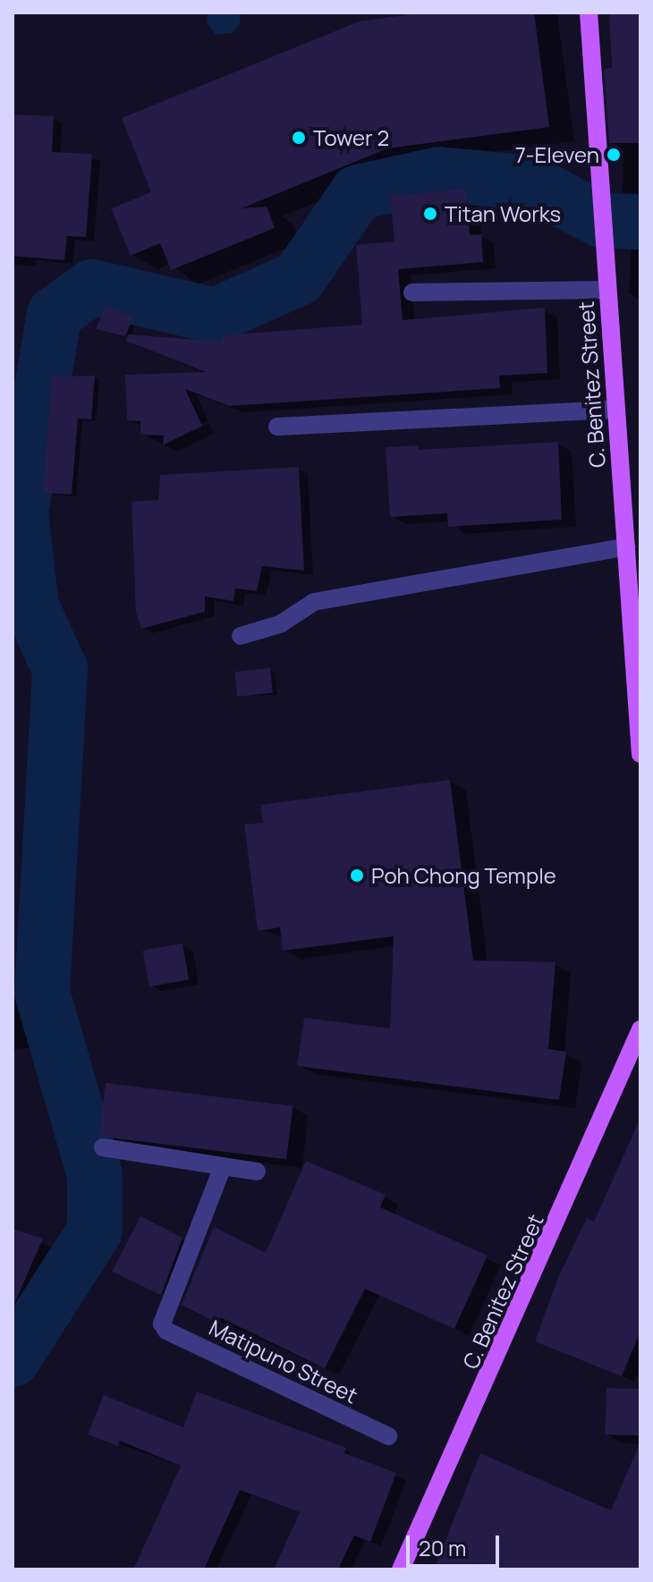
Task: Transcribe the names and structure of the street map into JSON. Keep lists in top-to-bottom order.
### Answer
{
  "streets": {
    "main road": ["C. Benitez Street"],
    "lane": ["Matipuno Street"]
  },
  "places": [
    "Tower 2",
    "7-Eleven",
    "Titan Works",
    "Poh Chong Temple"
  ],
  "scale_bar": "20 m"
}
